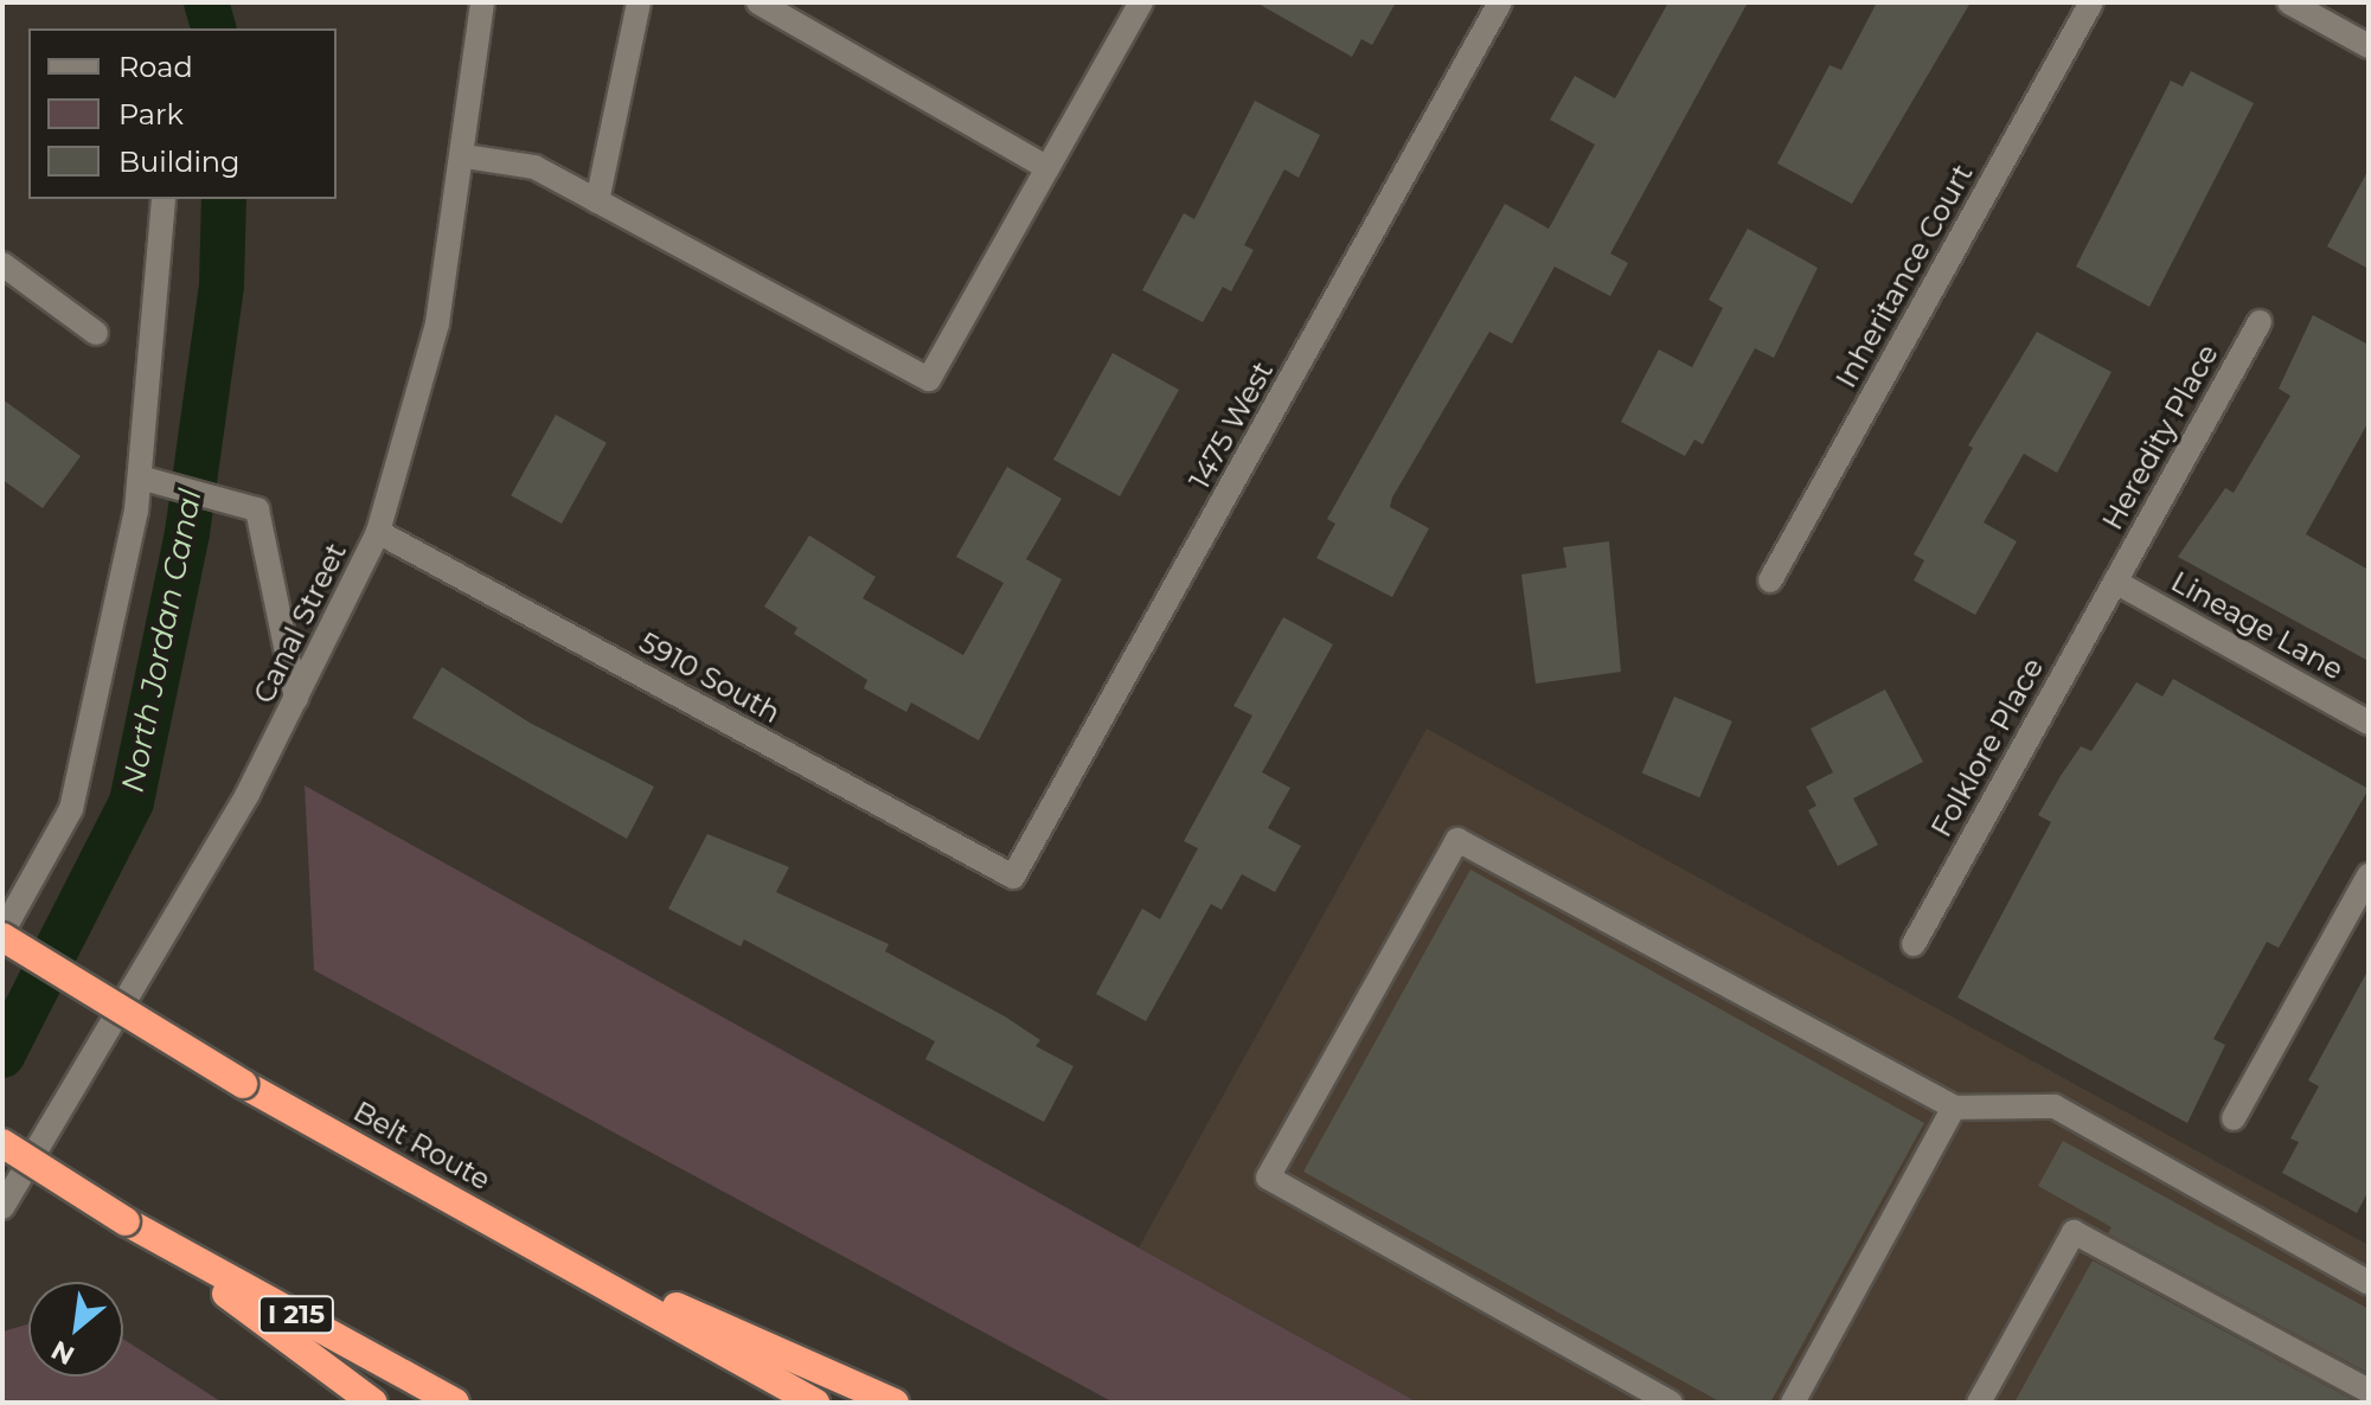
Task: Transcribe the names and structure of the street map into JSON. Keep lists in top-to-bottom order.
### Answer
{
  "streets": {
    "highway": ["Belt Route", "I 215"],
    "street": [
      "Inheritance Court",
      "1475 West",
      "Heredity Place",
      "Canal Street",
      "Lineage Lane",
      "5910 South",
      "Folklore Place"
    ]
  },
  "crossings": [
    ["1475 West", "5910 South"],
    ["Heredity Place", "Lineage Lane"],
    ["Heredity Place", "Folklore Place"],
    ["Canal Street", "5910 South"],
    ["Lineage Lane", "Folklore Place"]
  ],
  "water": ["North Jordan Canal"],
  "legend": ["Road", "Park", "Building"],
  "north": "bottom left"
}
